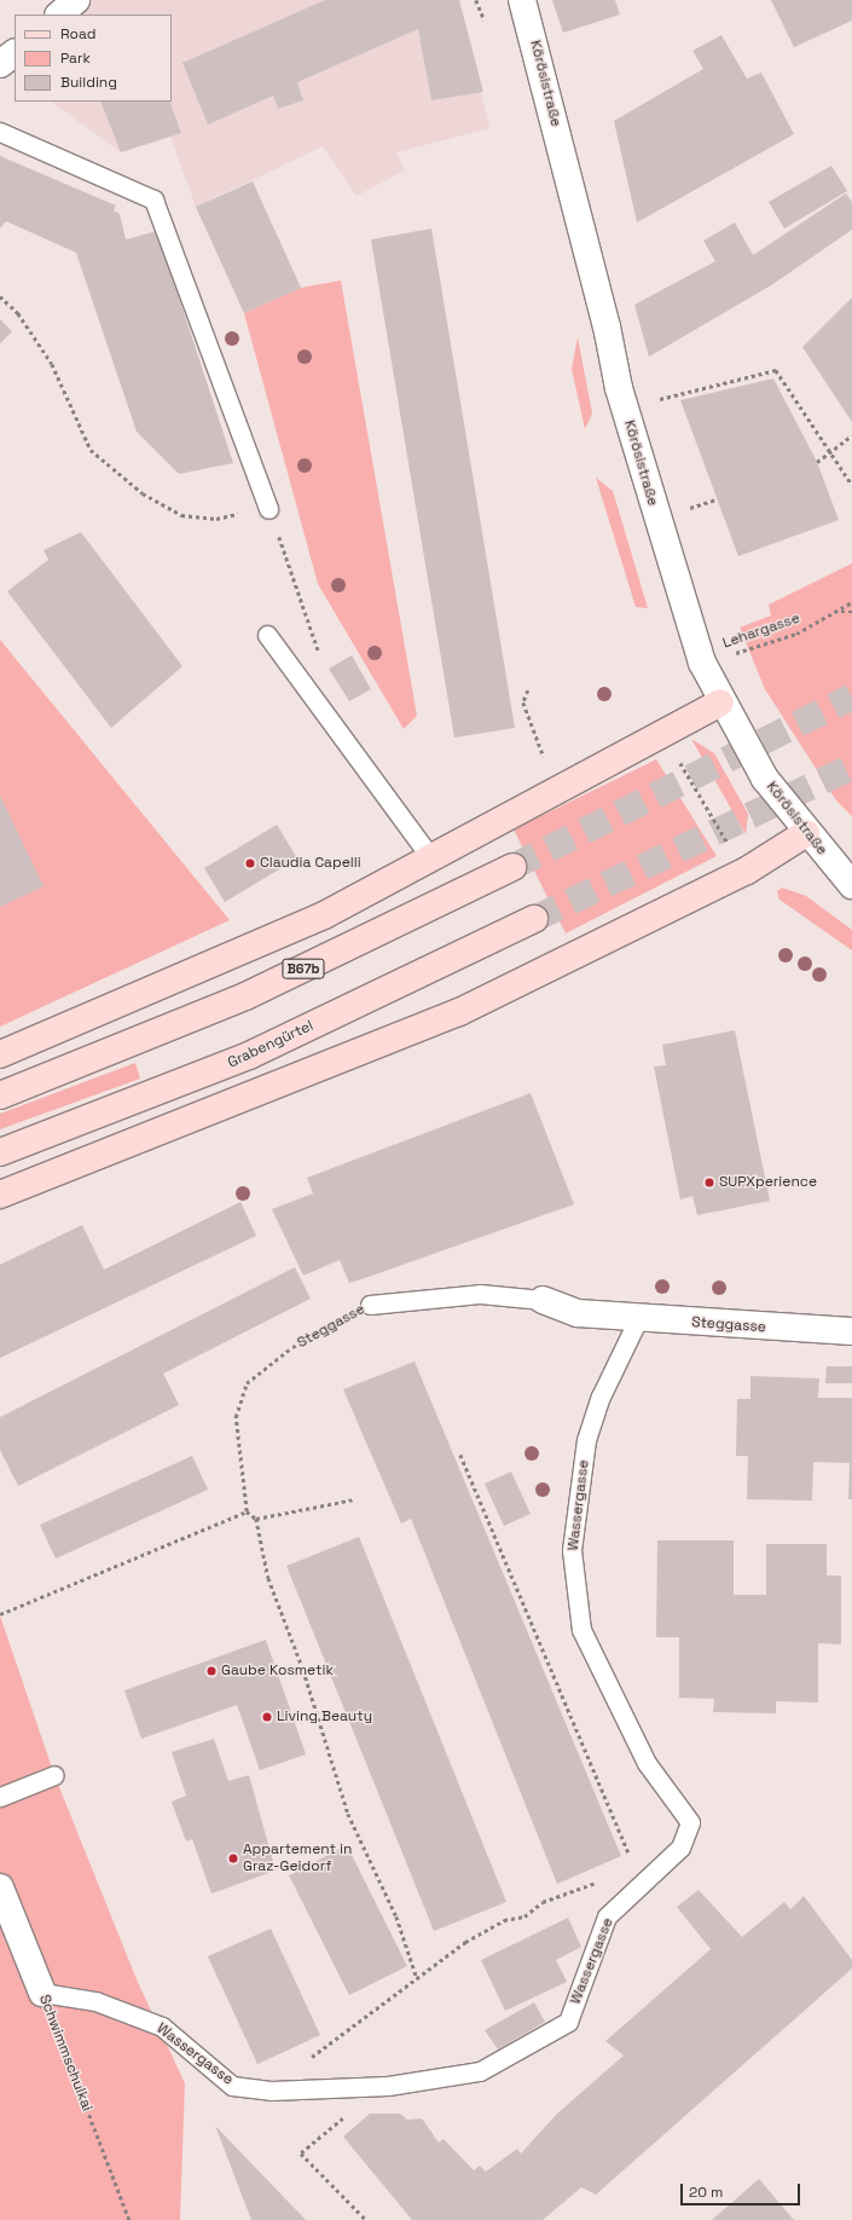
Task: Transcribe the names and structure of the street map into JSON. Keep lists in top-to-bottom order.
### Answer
{
  "streets": {
    "main road": ["B67b", "Grabengürtel"],
    "street": ["Körösistraße", "Steggasse", "Schwimmschulkai"],
    "lane": ["Wassergasse"],
    "path": ["Lehargasse"]
  },
  "crossings": [
    ["Körösistraße", "Lehargasse"],
    ["Steggasse", "Wassergasse"],
    ["Wassergasse", "Schwimmschulkai"]
  ],
  "places": [
    "Claudia Capelli",
    "SUPXperience",
    "Gaube Kosmetik",
    "Living Beauty",
    "Appartement in Graz-Geidorf"
  ],
  "legend": ["Road", "Park", "Building"],
  "scale_bar": "20 m"
}
